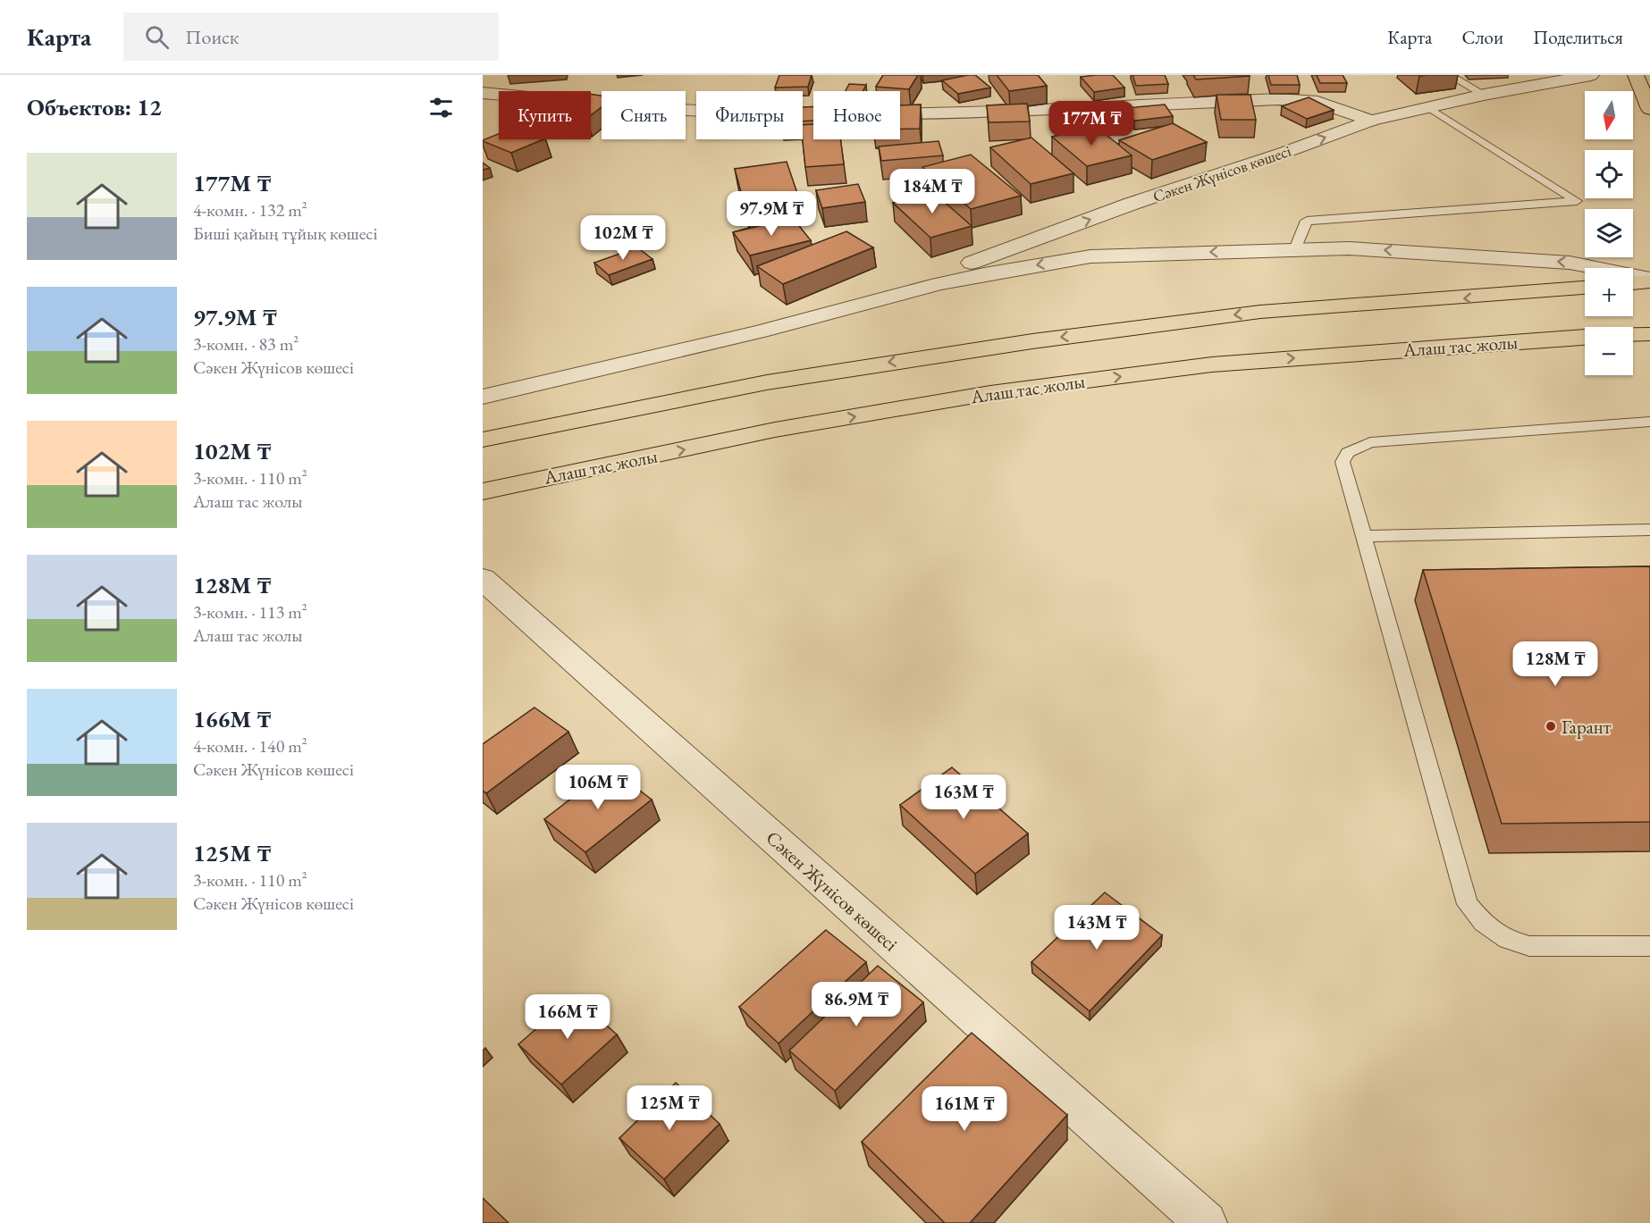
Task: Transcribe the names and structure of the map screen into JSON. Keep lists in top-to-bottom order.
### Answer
{
  "streets": {
    "main road": ["Алаш тас жолы"],
    "street": ["Сәкен Жүнісов көшесі"]
  },
  "places": ["Гарант"],
  "north": "bottom",
  "page": {
    "header": "Карта",
    "search": "Поиск",
    "nav": ["Карта", "Слои", "Поделиться"],
    "heading": "Объектов: 12",
    "map_buttons": ["+", "−"],
    "chip": [
      "Купить",
      "Снять",
      "Фильтры",
      "Новое"
    ],
    "price": [
      "177M ₸",
      "184M ₸",
      "97.9M ₸",
      "102M ₸",
      "128M ₸",
      "106M ₸",
      "163M ₸",
      "143M ₸",
      "86.9M ₸",
      "166M ₸",
      "125M ₸",
      "161M ₸"
    ],
    "list": [
      {
        "name": "177M ₸",
        "note": "4-комн. · 132 m² · Биші қайың тұйық көшесі"
      },
      {
        "name": "97.9M ₸",
        "note": "3-комн. · 83 m² · Сәкен Жүнісов көшесі"
      },
      {
        "name": "102M ₸",
        "note": "3-комн. · 110 m² · Алаш тас жолы"
      },
      {
        "name": "128M ₸",
        "note": "3-комн. · 113 m² · Алаш тас жолы"
      },
      {
        "name": "166M ₸",
        "note": "4-комн. · 140 m² · Сәкен Жүнісов көшесі"
      },
      {
        "name": "125M ₸",
        "note": "3-комн. · 110 m² · Сәкен Жүнісов көшесі"
      }
    ]
  }
}
